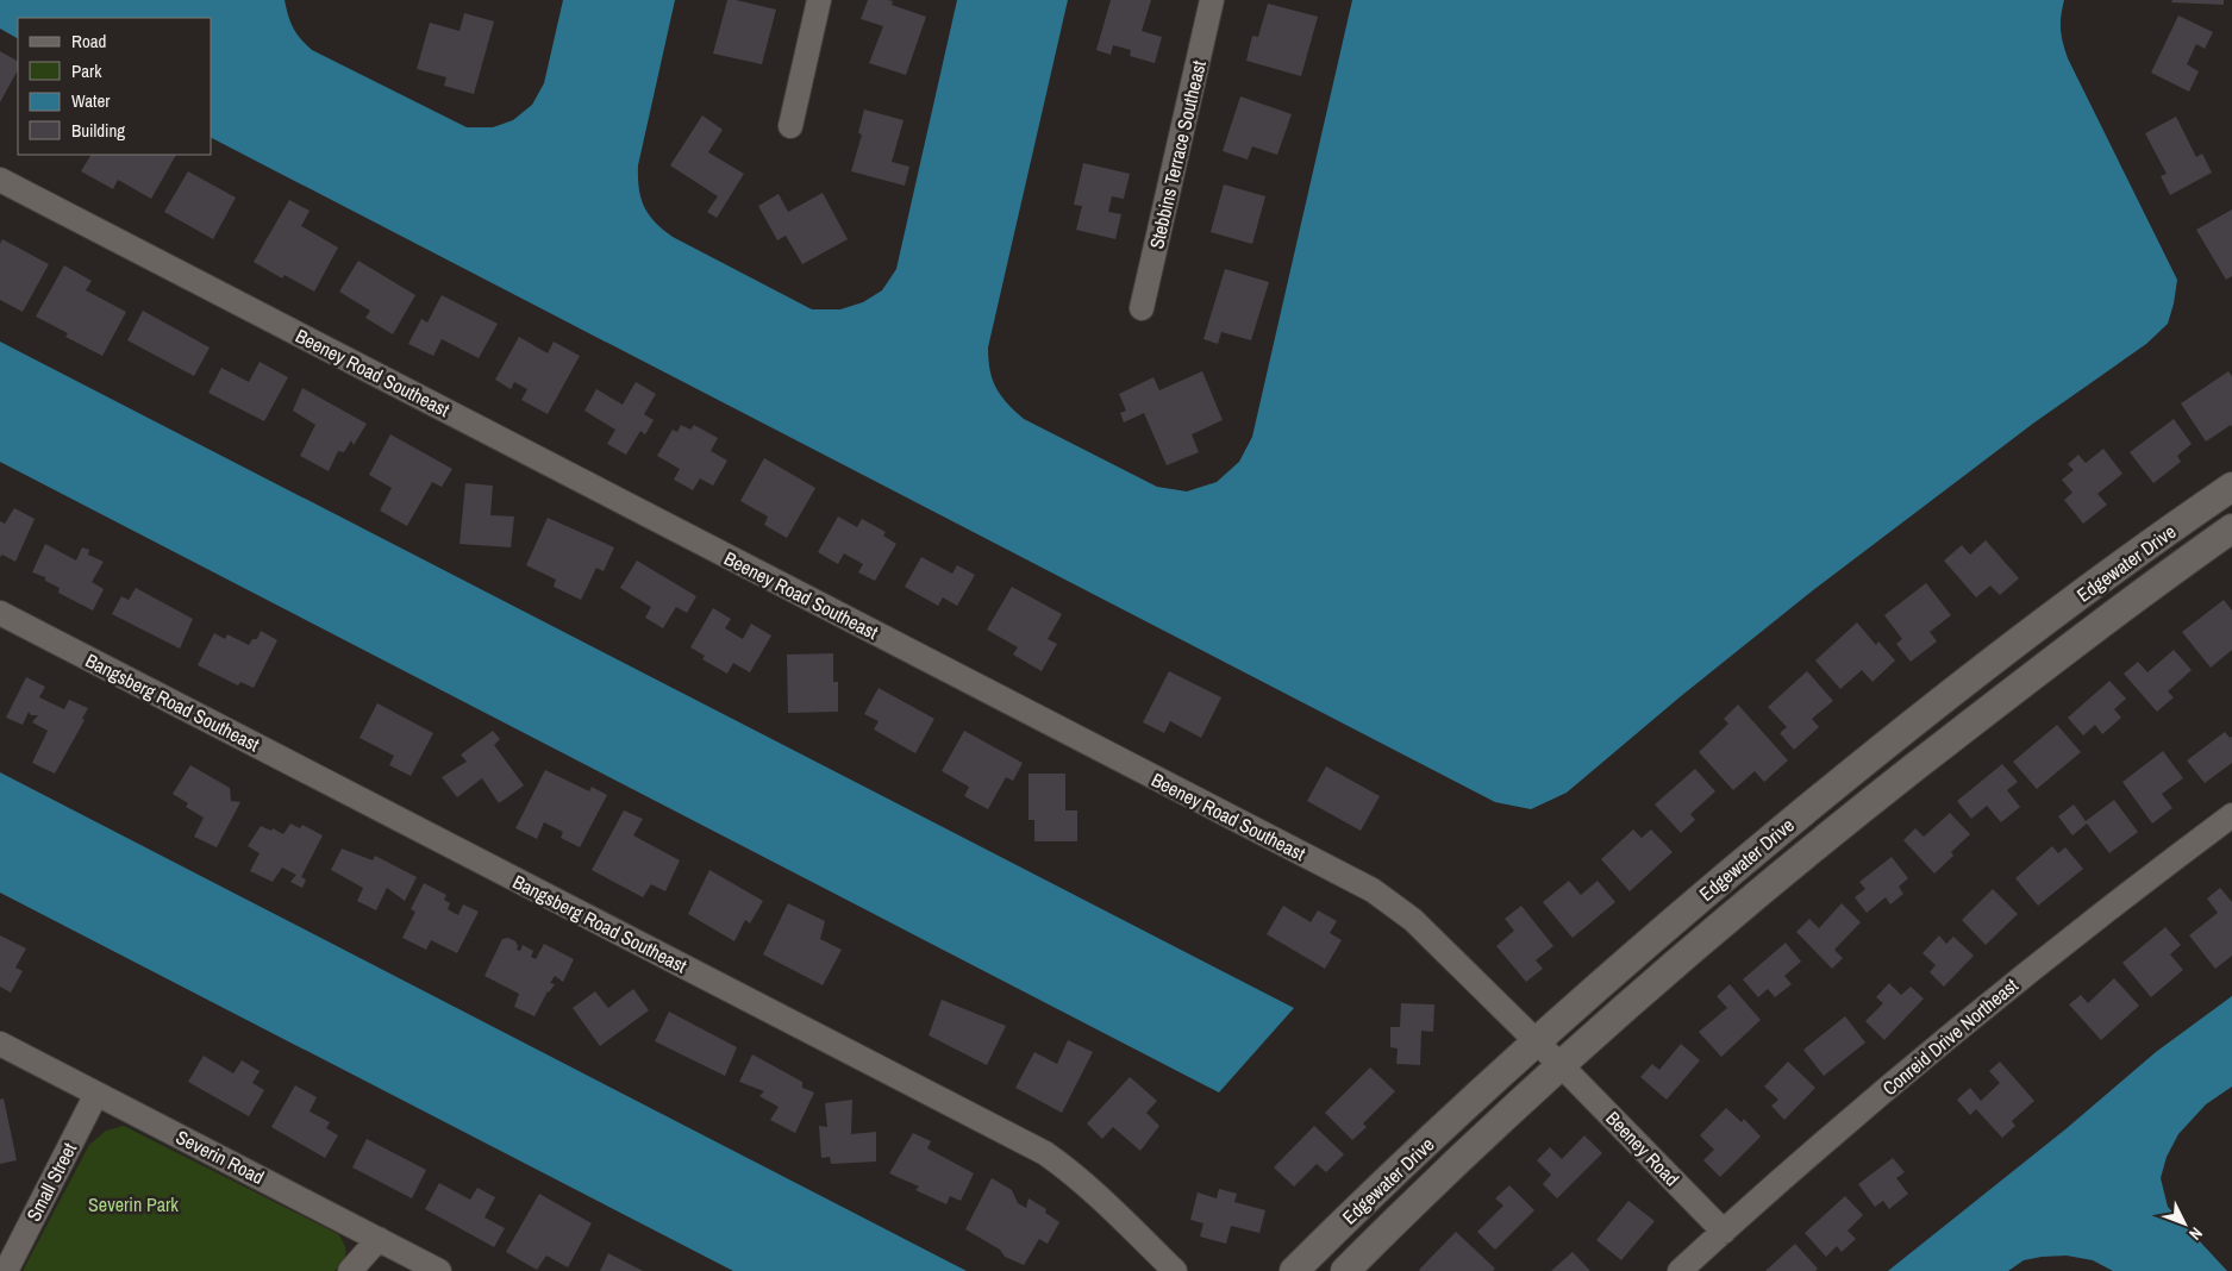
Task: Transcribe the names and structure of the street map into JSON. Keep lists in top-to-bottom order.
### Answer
{
  "streets": {
    "street": [
      "Stebbins Terrace Southeast",
      "Beeney Road Southeast",
      "Edgewater Drive",
      "Bangsberg Road Southeast",
      "Conreid Drive Northeast",
      "Beeney Road",
      "Severin Road",
      "Small Street"
    ]
  },
  "crossings": [
    ["Beeney Road Southeast", "Edgewater Drive"],
    ["Beeney Road Southeast", "Beeney Road"],
    ["Edgewater Drive", "Beeney Road"],
    ["Conreid Drive Northeast", "Beeney Road"],
    ["Severin Road", "Small Street"]
  ],
  "parks": ["Severin Park"],
  "legend": [
    "Road",
    "Park",
    "Water",
    "Building"
  ],
  "north": "bottom right"
}
